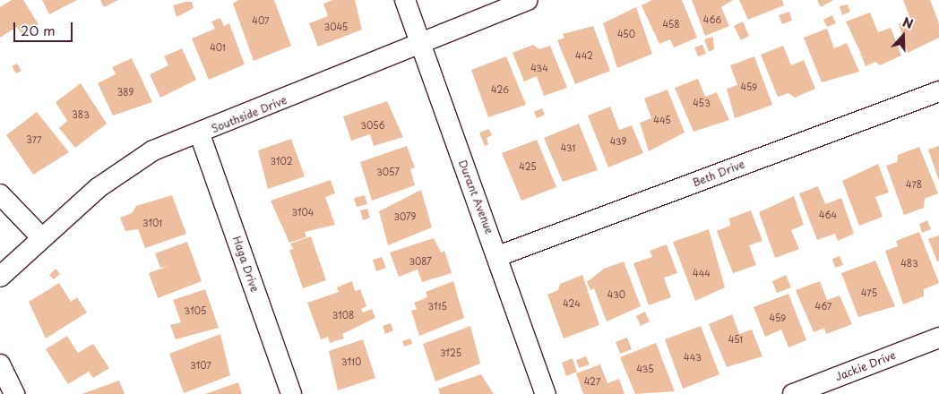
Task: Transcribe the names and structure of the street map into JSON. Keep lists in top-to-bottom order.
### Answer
{
  "streets": {
    "street": [
      "Southside Drive",
      "Beth Drive",
      "Durant Avenue",
      "Haga Drive",
      "Jackie Drive"
    ]
  },
  "crossings": [
    ["Southside Drive", "Durant Avenue"],
    ["Southside Drive", "Haga Drive"],
    ["Beth Drive", "Durant Avenue"]
  ],
  "house_numbers": [
    "466",
    "407",
    "458",
    "3045",
    "450",
    "401",
    "442",
    "434",
    "459",
    "426",
    "389",
    "453",
    "383",
    "445",
    "3056",
    "377",
    "439",
    "431",
    "3102",
    "425",
    "3057",
    "478",
    "3104",
    "464",
    "3079",
    "3101",
    "3087",
    "483",
    "444",
    "475",
    "430",
    "424",
    "3115",
    "467",
    "3105",
    "3108",
    "459",
    "451",
    "3125",
    "443",
    "3110",
    "3107",
    "435",
    "427"
  ],
  "scale_bar": "20 m",
  "north": "top"
}
